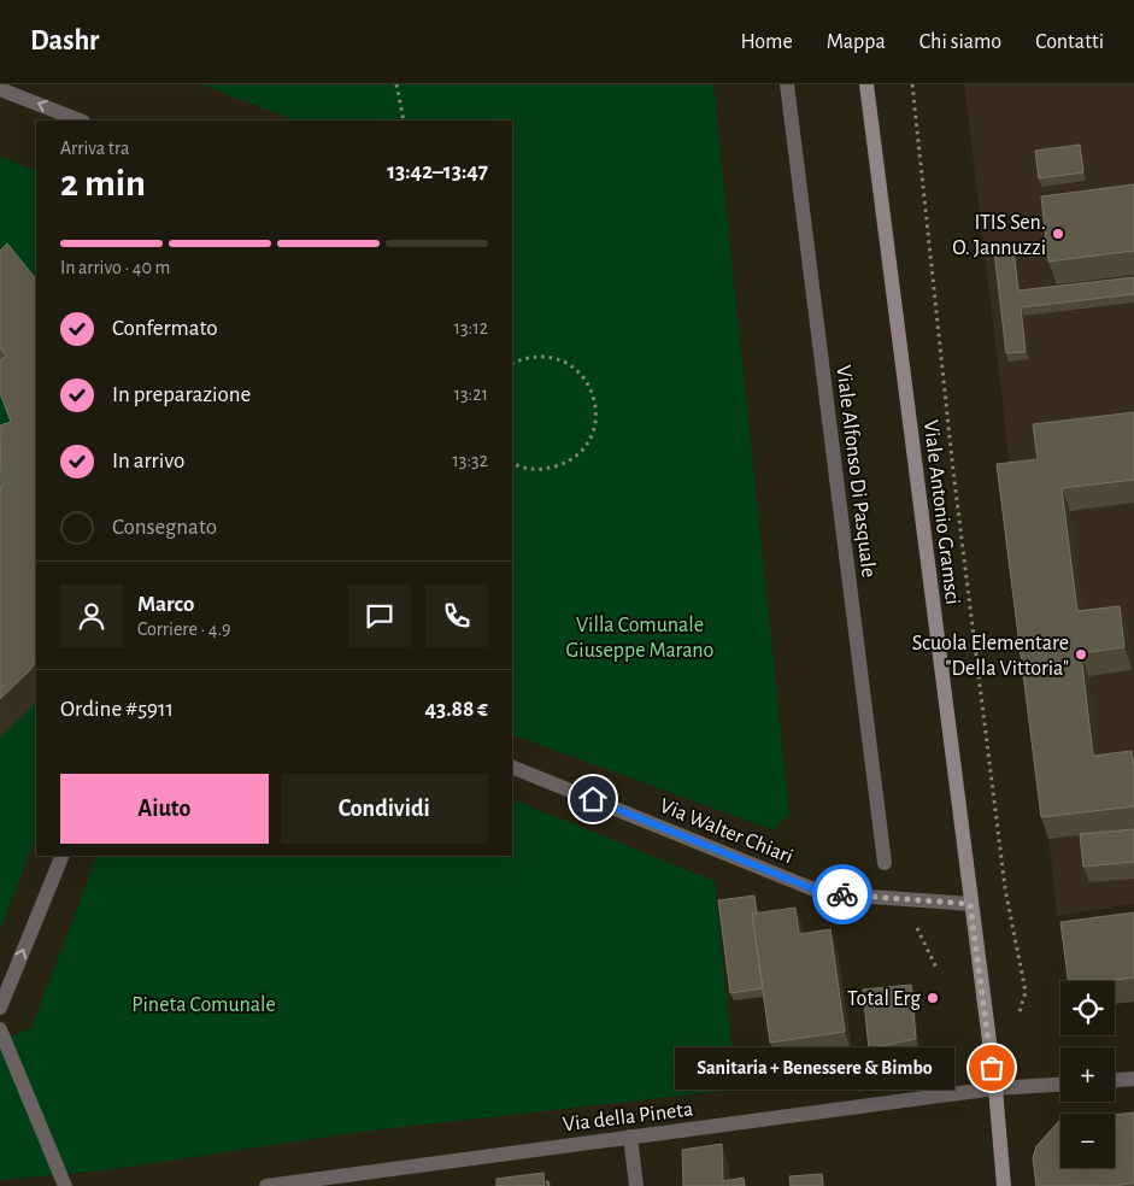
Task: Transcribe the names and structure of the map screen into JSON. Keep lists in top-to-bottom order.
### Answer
{
  "streets": {
    "main road": ["Viale Antonio Gramsci"],
    "street": ["Viale Alfonso Di Pasquale", "Via Walter Chiari", "Via della Pineta"]
  },
  "crossings": [
    ["Viale Antonio Gramsci", "Via Walter Chiari"],
    ["Viale Antonio Gramsci", "Via della Pineta"]
  ],
  "parks": ["Villa Comunale Giuseppe Marano", "Pineta Comunale"],
  "places": [
    "ITIS Sen. O. Jannuzzi",
    "Scuola Elementare \"Della Vittoria\"",
    "Total Erg",
    "Sanitaria + Benessere & Bimbo"
  ],
  "page": {
    "header": "Dashr",
    "nav": [
      "Home",
      "Mappa",
      "Chi siamo",
      "Contatti"
    ],
    "heading": ["2 min", "Arriva tra", "13:42–13:47"],
    "panel": [
      "Marco",
      "Corriere · 4.9",
      "Ordine #5911",
      "43.88 €"
    ],
    "bar": "In arrivo · 40 m",
    "list": [
      ["Confermato", "13:12"],
      ["In preparazione", "13:21"],
      ["In arrivo", "13:32"],
      "Consegnato"
    ],
    "buttons": ["Aiuto", "Condividi"],
    "map_buttons": ["+", "−"],
    "bubble": "Sanitaria + Benessere & Bimbo"
  }
}
